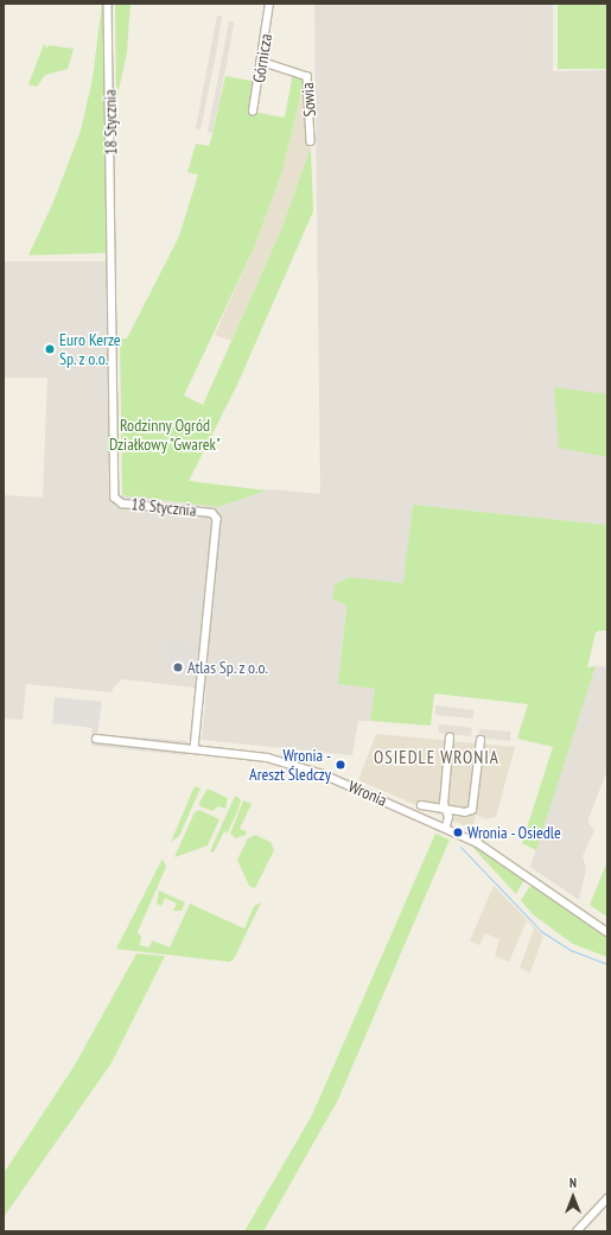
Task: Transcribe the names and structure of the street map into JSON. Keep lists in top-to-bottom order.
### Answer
{
  "streets": {
    "street": [
      "Górnicza",
      "Sowia",
      "18 Stycznia",
      "Wronia"
    ]
  },
  "crossings": [
    ["Górnicza", "Sowia"],
    ["18 Stycznia", "Wronia"]
  ],
  "districts": ["OSIEDLE WRONIA"],
  "parks": ["Rodzinny Ogród Działkowy \"Gwarek\""],
  "places": [
    "Euro Kerze Sp. z o.o.",
    "Atlas Sp. z o.o.",
    "Wronia - Areszt Śledczy",
    "Wronia - Osiedle"
  ],
  "north": "top"
}
